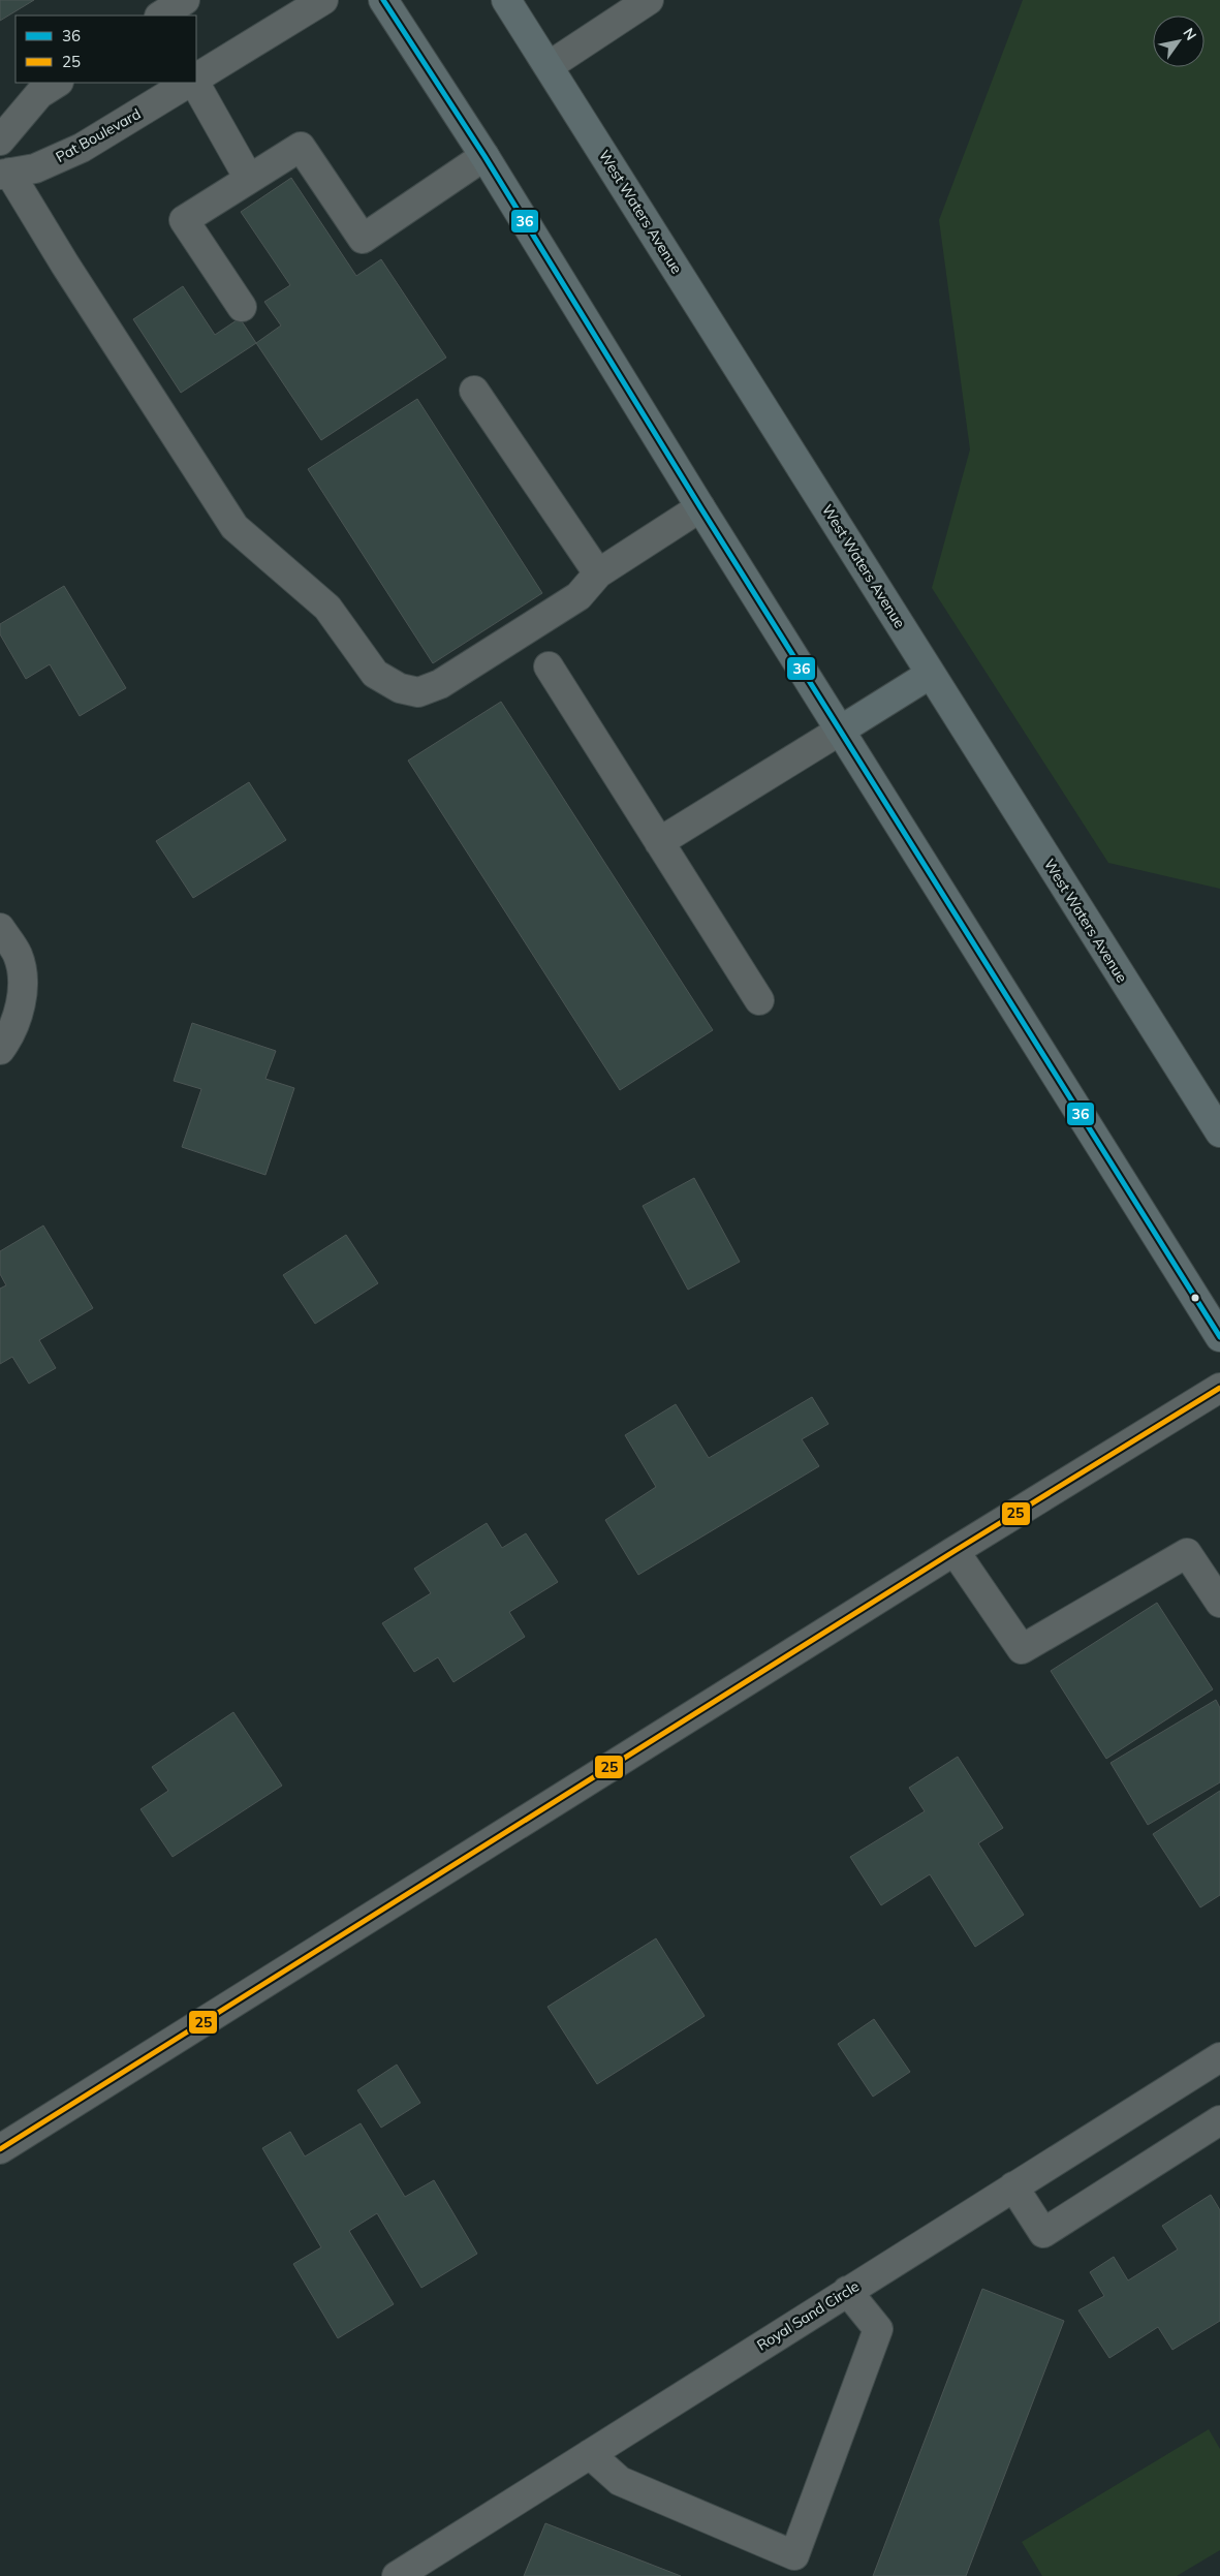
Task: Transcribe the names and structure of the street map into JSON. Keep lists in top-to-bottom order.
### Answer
{
  "streets": {
    "main road": ["West Waters Avenue"],
    "street": ["Pat Boulevard", "Royal Sand Circle"]
  },
  "lines": ["transit line 36", "transit line 25"],
  "legend": ["36", "25"],
  "north": "top right"
}
